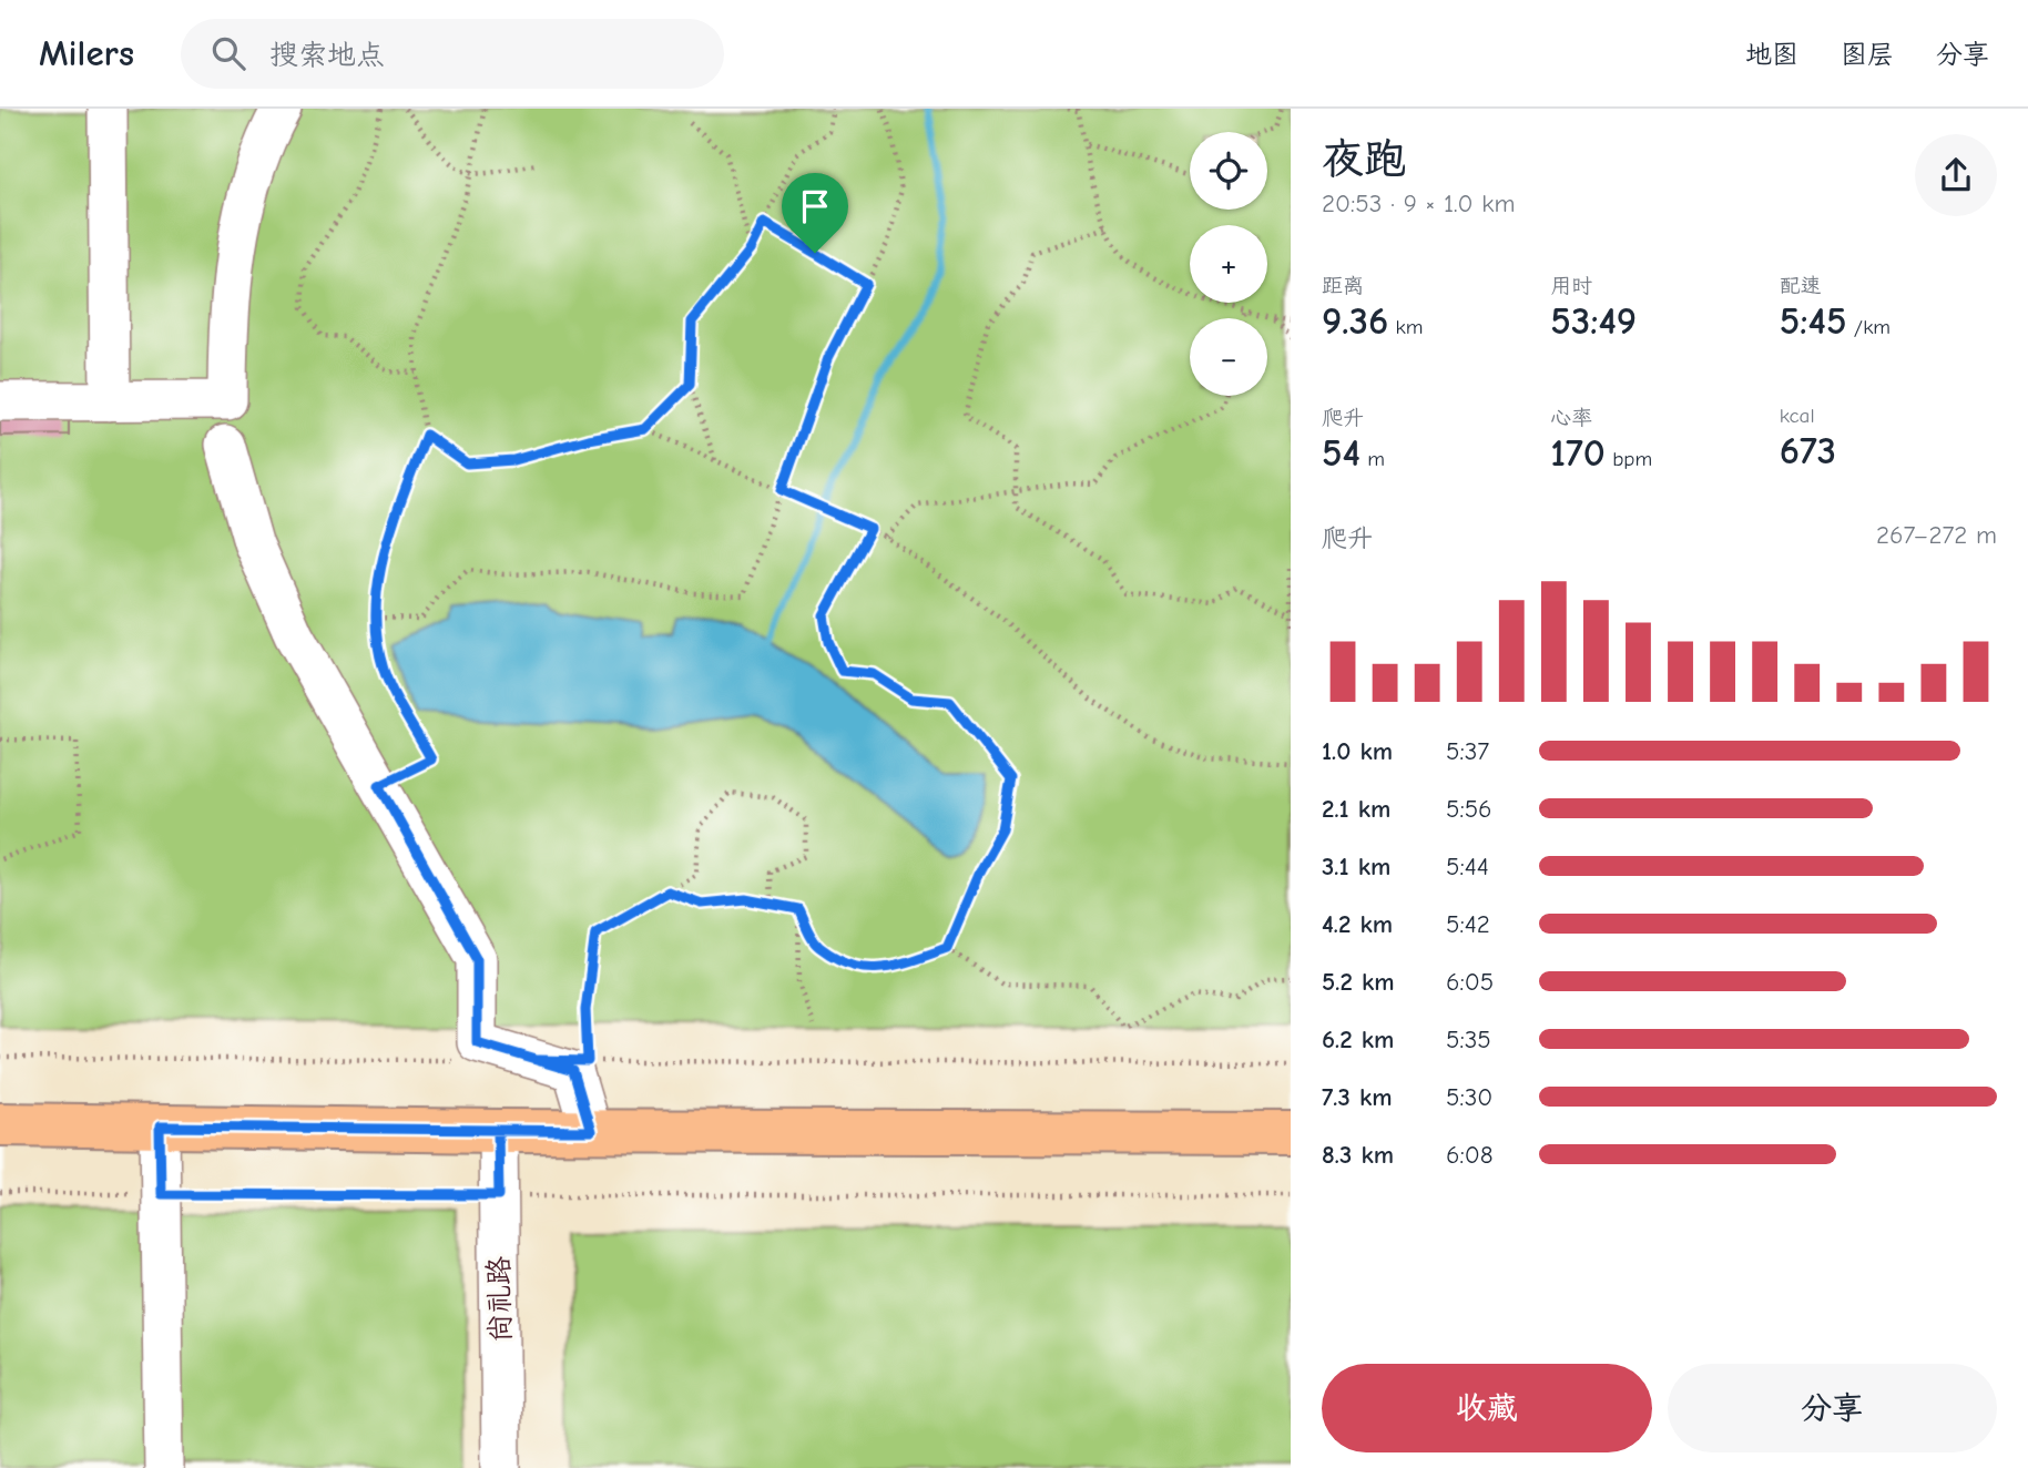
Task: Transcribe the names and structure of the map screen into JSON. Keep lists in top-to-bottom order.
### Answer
{
  "streets": {
    "street": ["尚礼路"]
  },
  "page": {
    "header": "Milers",
    "search": "搜索地点",
    "nav": ["地图", "图层", "分享"],
    "heading": ["夜跑", "20:53 · 9 × 1.0 km"],
    "map_buttons": ["+", "−"],
    "stats": [
      ["距离", "9.36 km"],
      ["用时", "53:49"],
      ["配速", "5:45 /km"],
      ["爬升", "54 m"],
      ["心率", "170 bpm"],
      ["kcal", "673"]
    ],
    "chart": ["爬升", "267–272 m"],
    "list": [
      {
        "name": "1.0 km",
        "note": "5:37"
      },
      {
        "name": "2.1 km",
        "note": "5:56"
      },
      {
        "name": "3.1 km",
        "note": "5:44"
      },
      {
        "name": "4.2 km",
        "note": "5:42"
      },
      {
        "name": "5.2 km",
        "note": "6:05"
      },
      {
        "name": "6.2 km",
        "note": "5:35"
      },
      {
        "name": "7.3 km",
        "note": "5:30"
      },
      {
        "name": "8.3 km",
        "note": "6:08"
      }
    ],
    "buttons": ["收藏", "分享"]
  }
}
